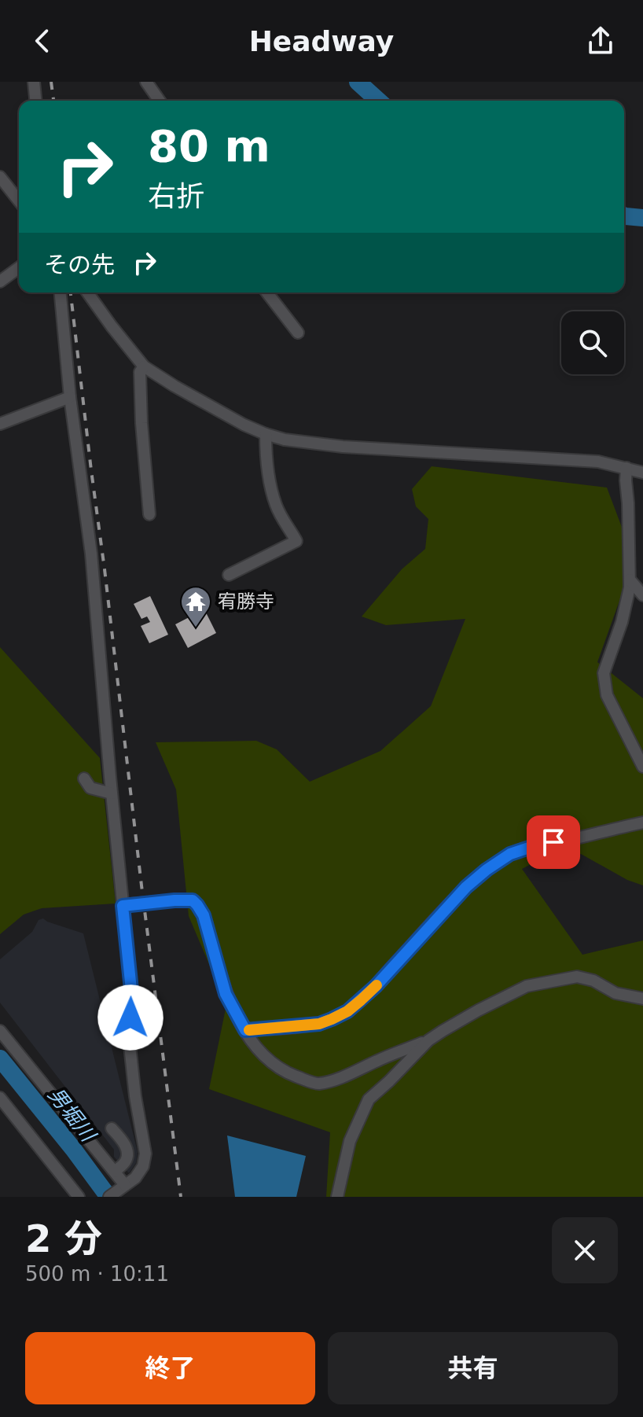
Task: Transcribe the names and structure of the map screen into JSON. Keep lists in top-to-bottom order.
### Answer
{
  "water": ["男堀川"],
  "places": {
    "temple": ["宥勝寺"]
  },
  "page": {
    "header": "Headway",
    "turn": ["80 m", "右折"],
    "then": "その先",
    "heading": ["2 分", "500 m · 10:11"],
    "buttons": ["終了", "共有"]
  }
}
